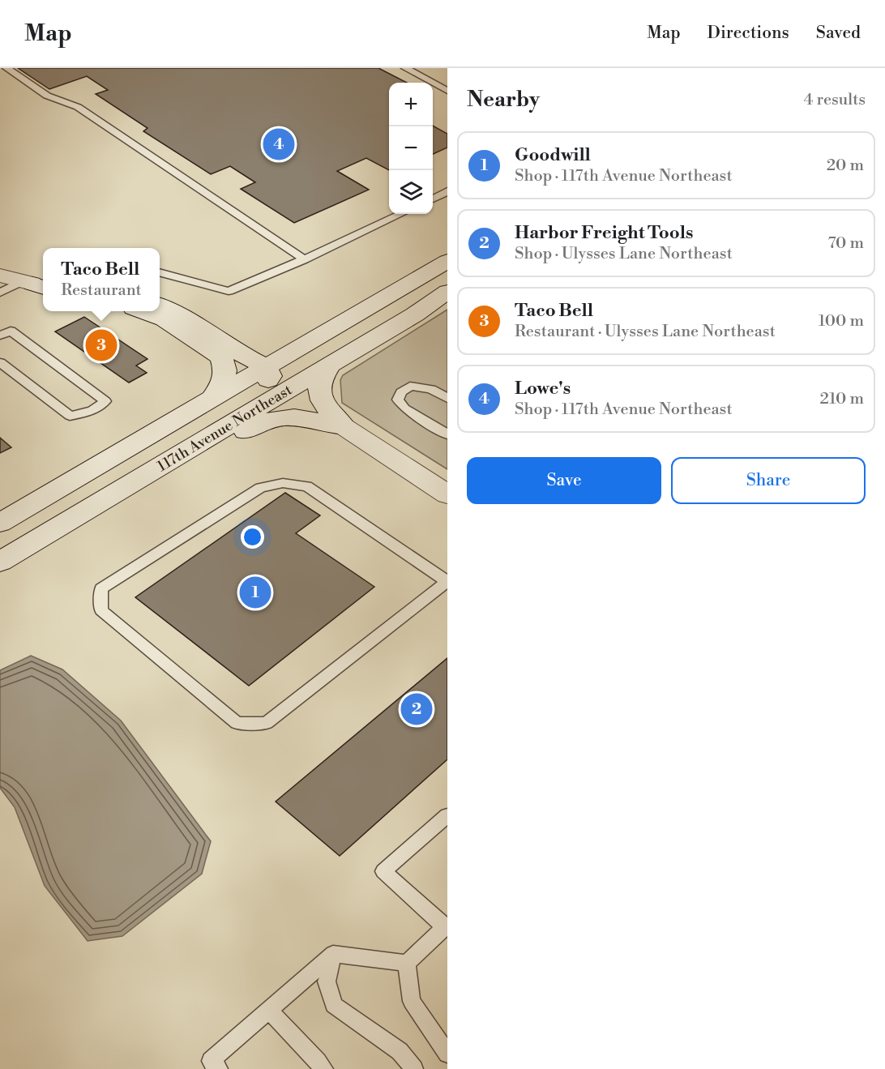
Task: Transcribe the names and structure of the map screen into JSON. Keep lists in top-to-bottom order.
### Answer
{
  "streets": {
    "street": ["117th Avenue Northeast"]
  },
  "page": {
    "header": "Map",
    "nav": ["Map", "Directions", "Saved"],
    "heading": ["Nearby", "4 results"],
    "map_buttons": ["+", "−"],
    "pins": [
      "4",
      "3",
      "1",
      "2"
    ],
    "list": [
      {
        "mark": "1",
        "name": "Goodwill",
        "note": "Shop · 117th Avenue Northeast",
        "value": "20 m"
      },
      {
        "mark": "2",
        "name": "Harbor Freight Tools",
        "note": "Shop · Ulysses Lane Northeast",
        "value": "70 m"
      },
      {
        "mark": "3",
        "name": "Taco Bell",
        "note": "Restaurant · Ulysses Lane Northeast",
        "value": "100 m"
      },
      {
        "mark": "4",
        "name": "Lowe's",
        "note": "Shop · 117th Avenue Northeast",
        "value": "210 m"
      }
    ],
    "popup": ["Taco Bell", "Restaurant"],
    "buttons": ["Save", "Share"]
  }
}
